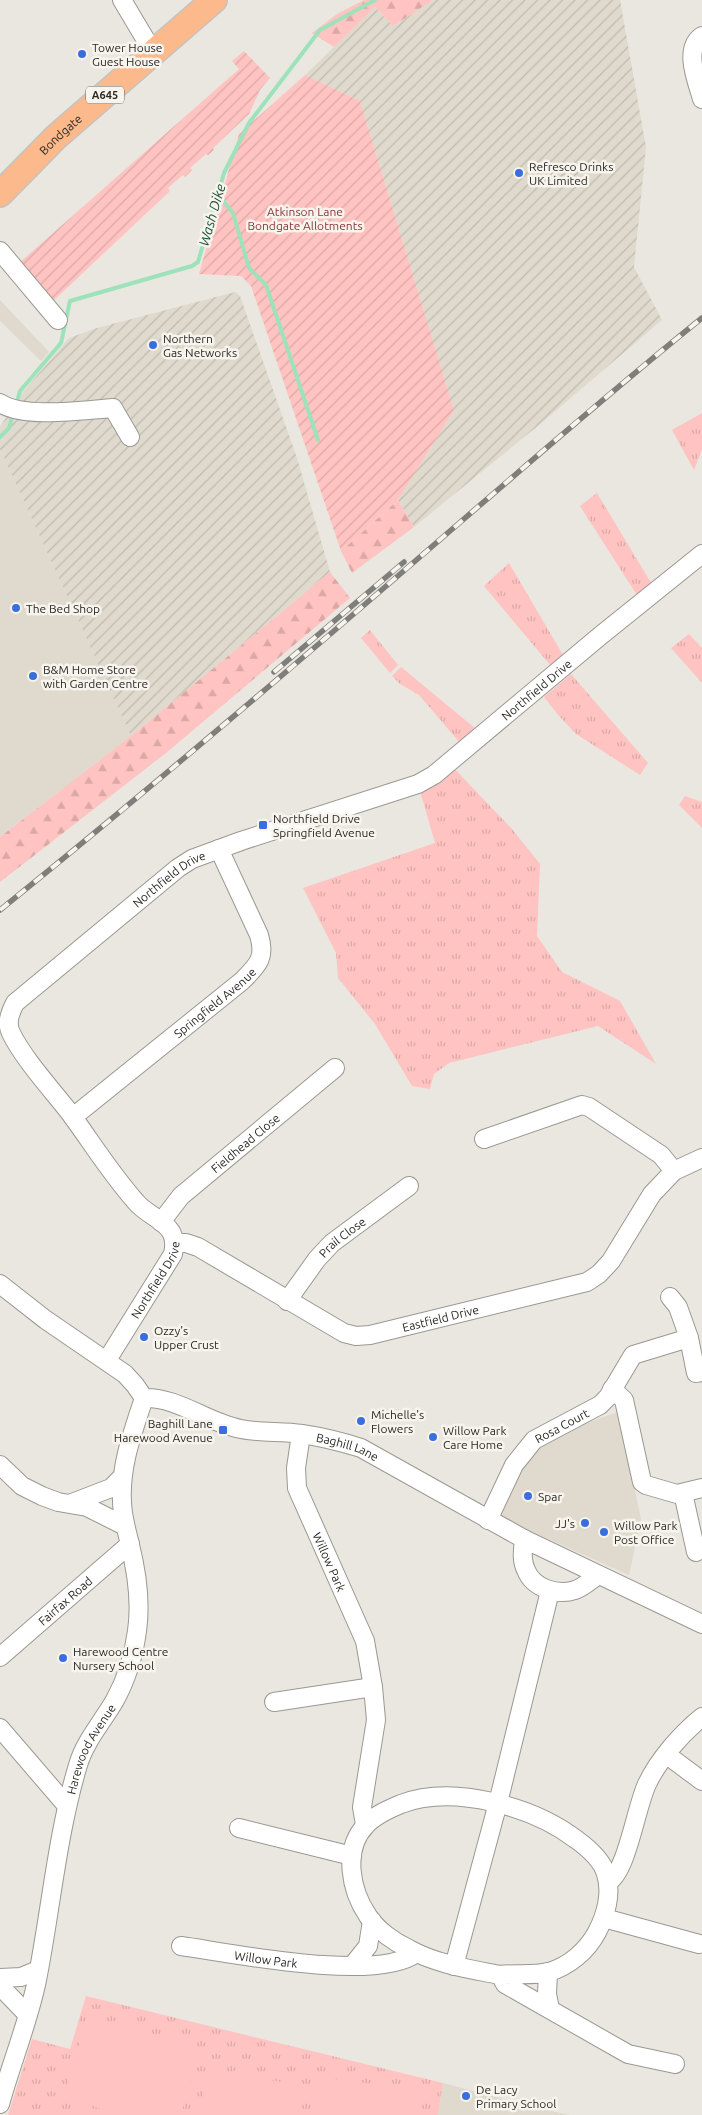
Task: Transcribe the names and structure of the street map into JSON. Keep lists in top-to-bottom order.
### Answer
{
  "streets": {
    "highway": ["A645", "Bondgate"],
    "street": [
      "Northfield Drive",
      "Springfield Avenue",
      "Fieldhead Close",
      "Prail Close",
      "Eastfield Drive",
      "Rosa Court",
      "Baghill Lane",
      "Willow Park",
      "Fairfax Road",
      "Harewood Avenue"
    ]
  },
  "crossings": [
    ["Northfield Drive", "Springfield Avenue"],
    ["Northfield Drive", "Fieldhead Close"],
    ["Northfield Drive", "Eastfield Drive"],
    ["Prail Close", "Eastfield Drive"],
    ["Rosa Court", "Baghill Lane"],
    ["Baghill Lane", "Willow Park"],
    ["Baghill Lane", "Harewood Avenue"],
    ["Fairfax Road", "Harewood Avenue"]
  ],
  "water": ["Wash Dike"],
  "parks": ["Atkinson Lane Bondgate Allotments"],
  "places": {
    "other": [
      "Tower House Guest House",
      "Refresco Drinks UK Limited",
      "Northern Gas Networks",
      "The Bed Shop",
      "B&M Home Store with Garden Centre",
      "Ozzy's Upper Crust",
      "Michelle's Flowers",
      "Willow Park Care Home",
      "Spar",
      "JJ's",
      "Willow Park Post Office",
      "Harewood Centre Nursery School",
      "De Lacy Primary School"
    ],
    "transit": ["Northfield Drive Springfield Avenue", "Baghill Lane Harewood Avenue"]
  }
}
